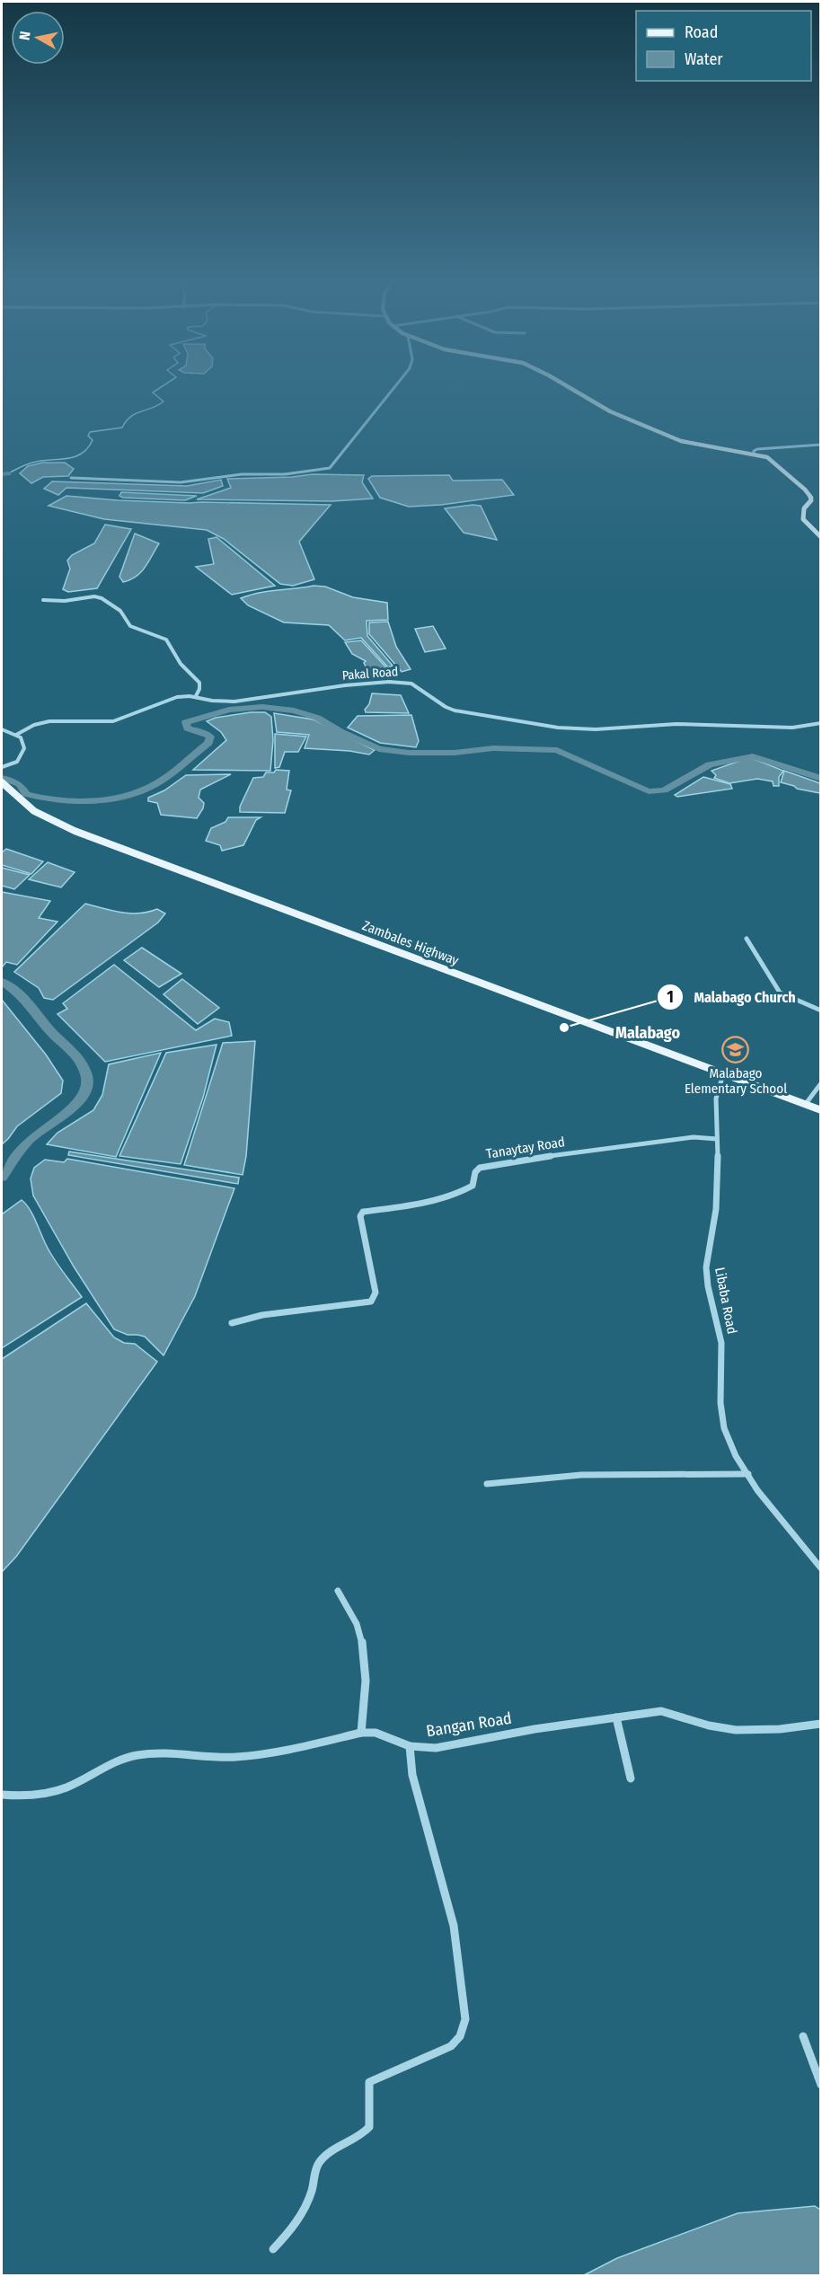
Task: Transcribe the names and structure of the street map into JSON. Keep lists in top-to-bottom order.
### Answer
{
  "streets": {
    "main road": ["Zambales Highway"],
    "street": [
      "Pakal Road",
      "Tanaytay Road",
      "Libaba Road",
      "Bangan Road"
    ]
  },
  "crossings": [
    ["Zambales Highway", "Libaba Road"],
    ["Tanaytay Road", "Libaba Road"]
  ],
  "districts": ["Malabago"],
  "places": {
    "other": ["Malabago Church"],
    "school or university": ["Malabago Elementary School"]
  },
  "legend": ["Road", "Water"],
  "north": "left"
}
